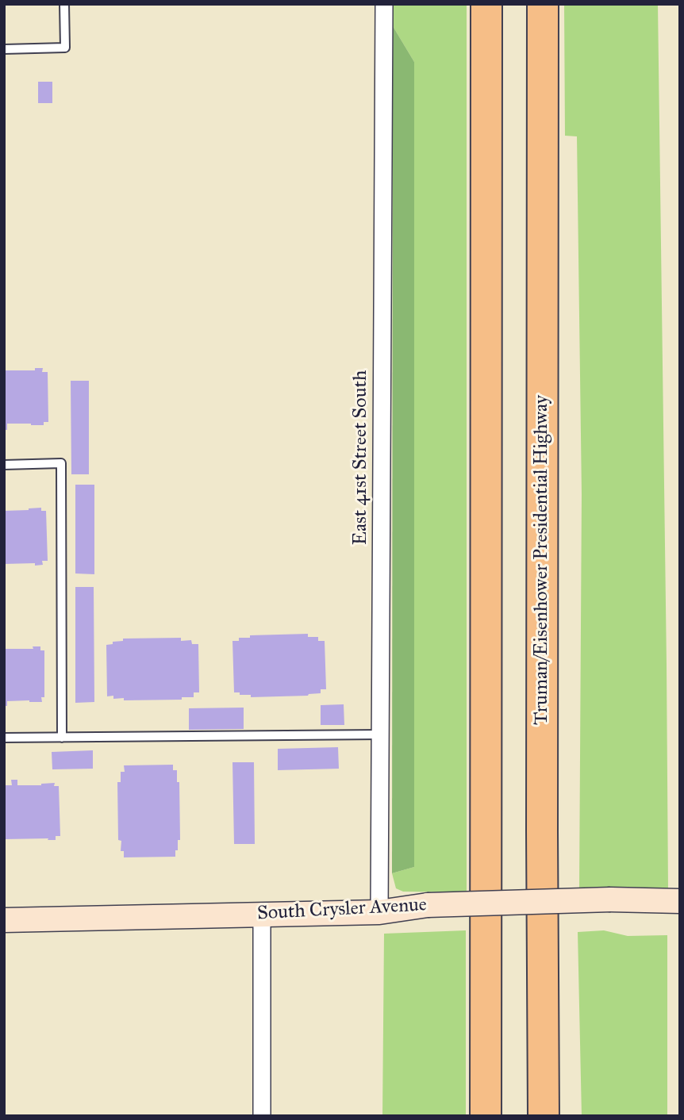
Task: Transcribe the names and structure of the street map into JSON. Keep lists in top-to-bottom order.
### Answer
{
  "streets": {
    "highway": ["Truman/Eisenhower Presidential Highway"],
    "main road": ["South Crysler Avenue"],
    "street": ["East 41st Street South"]
  },
  "crossings": [
    ["East 41st Street South", "South Crysler Avenue"]
  ]
}
